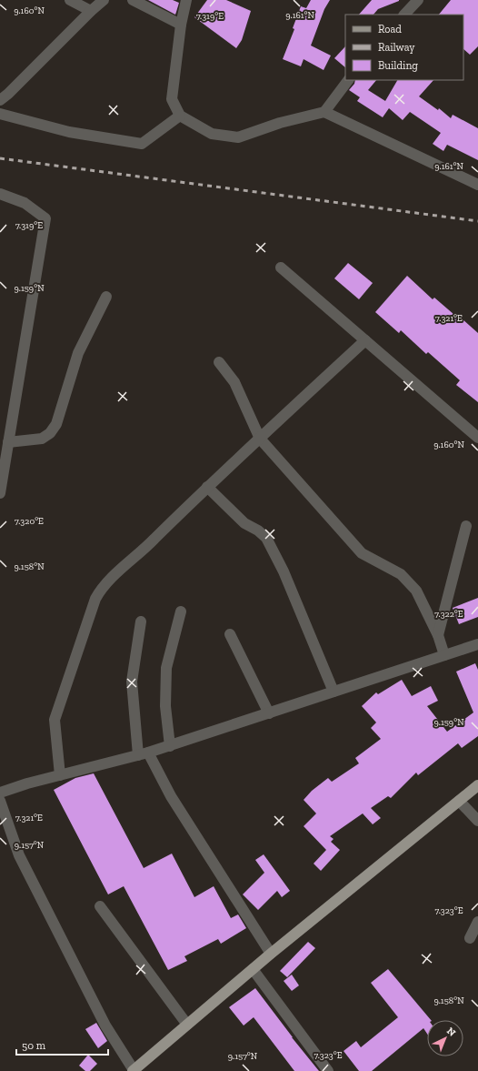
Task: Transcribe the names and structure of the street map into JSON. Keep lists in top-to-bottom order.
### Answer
{
  "legend": ["Road", "Railway", "Building"],
  "scale_bar": "50 m",
  "north": "top right",
  "coordinates": [
    "9.160°N",
    "9.161°N",
    "7.319°E",
    "9.159°N",
    "7.321°E",
    "7.320°E",
    "9.158°N",
    "7.322°E",
    "9.157°N",
    "7.323°E"
  ]
}
